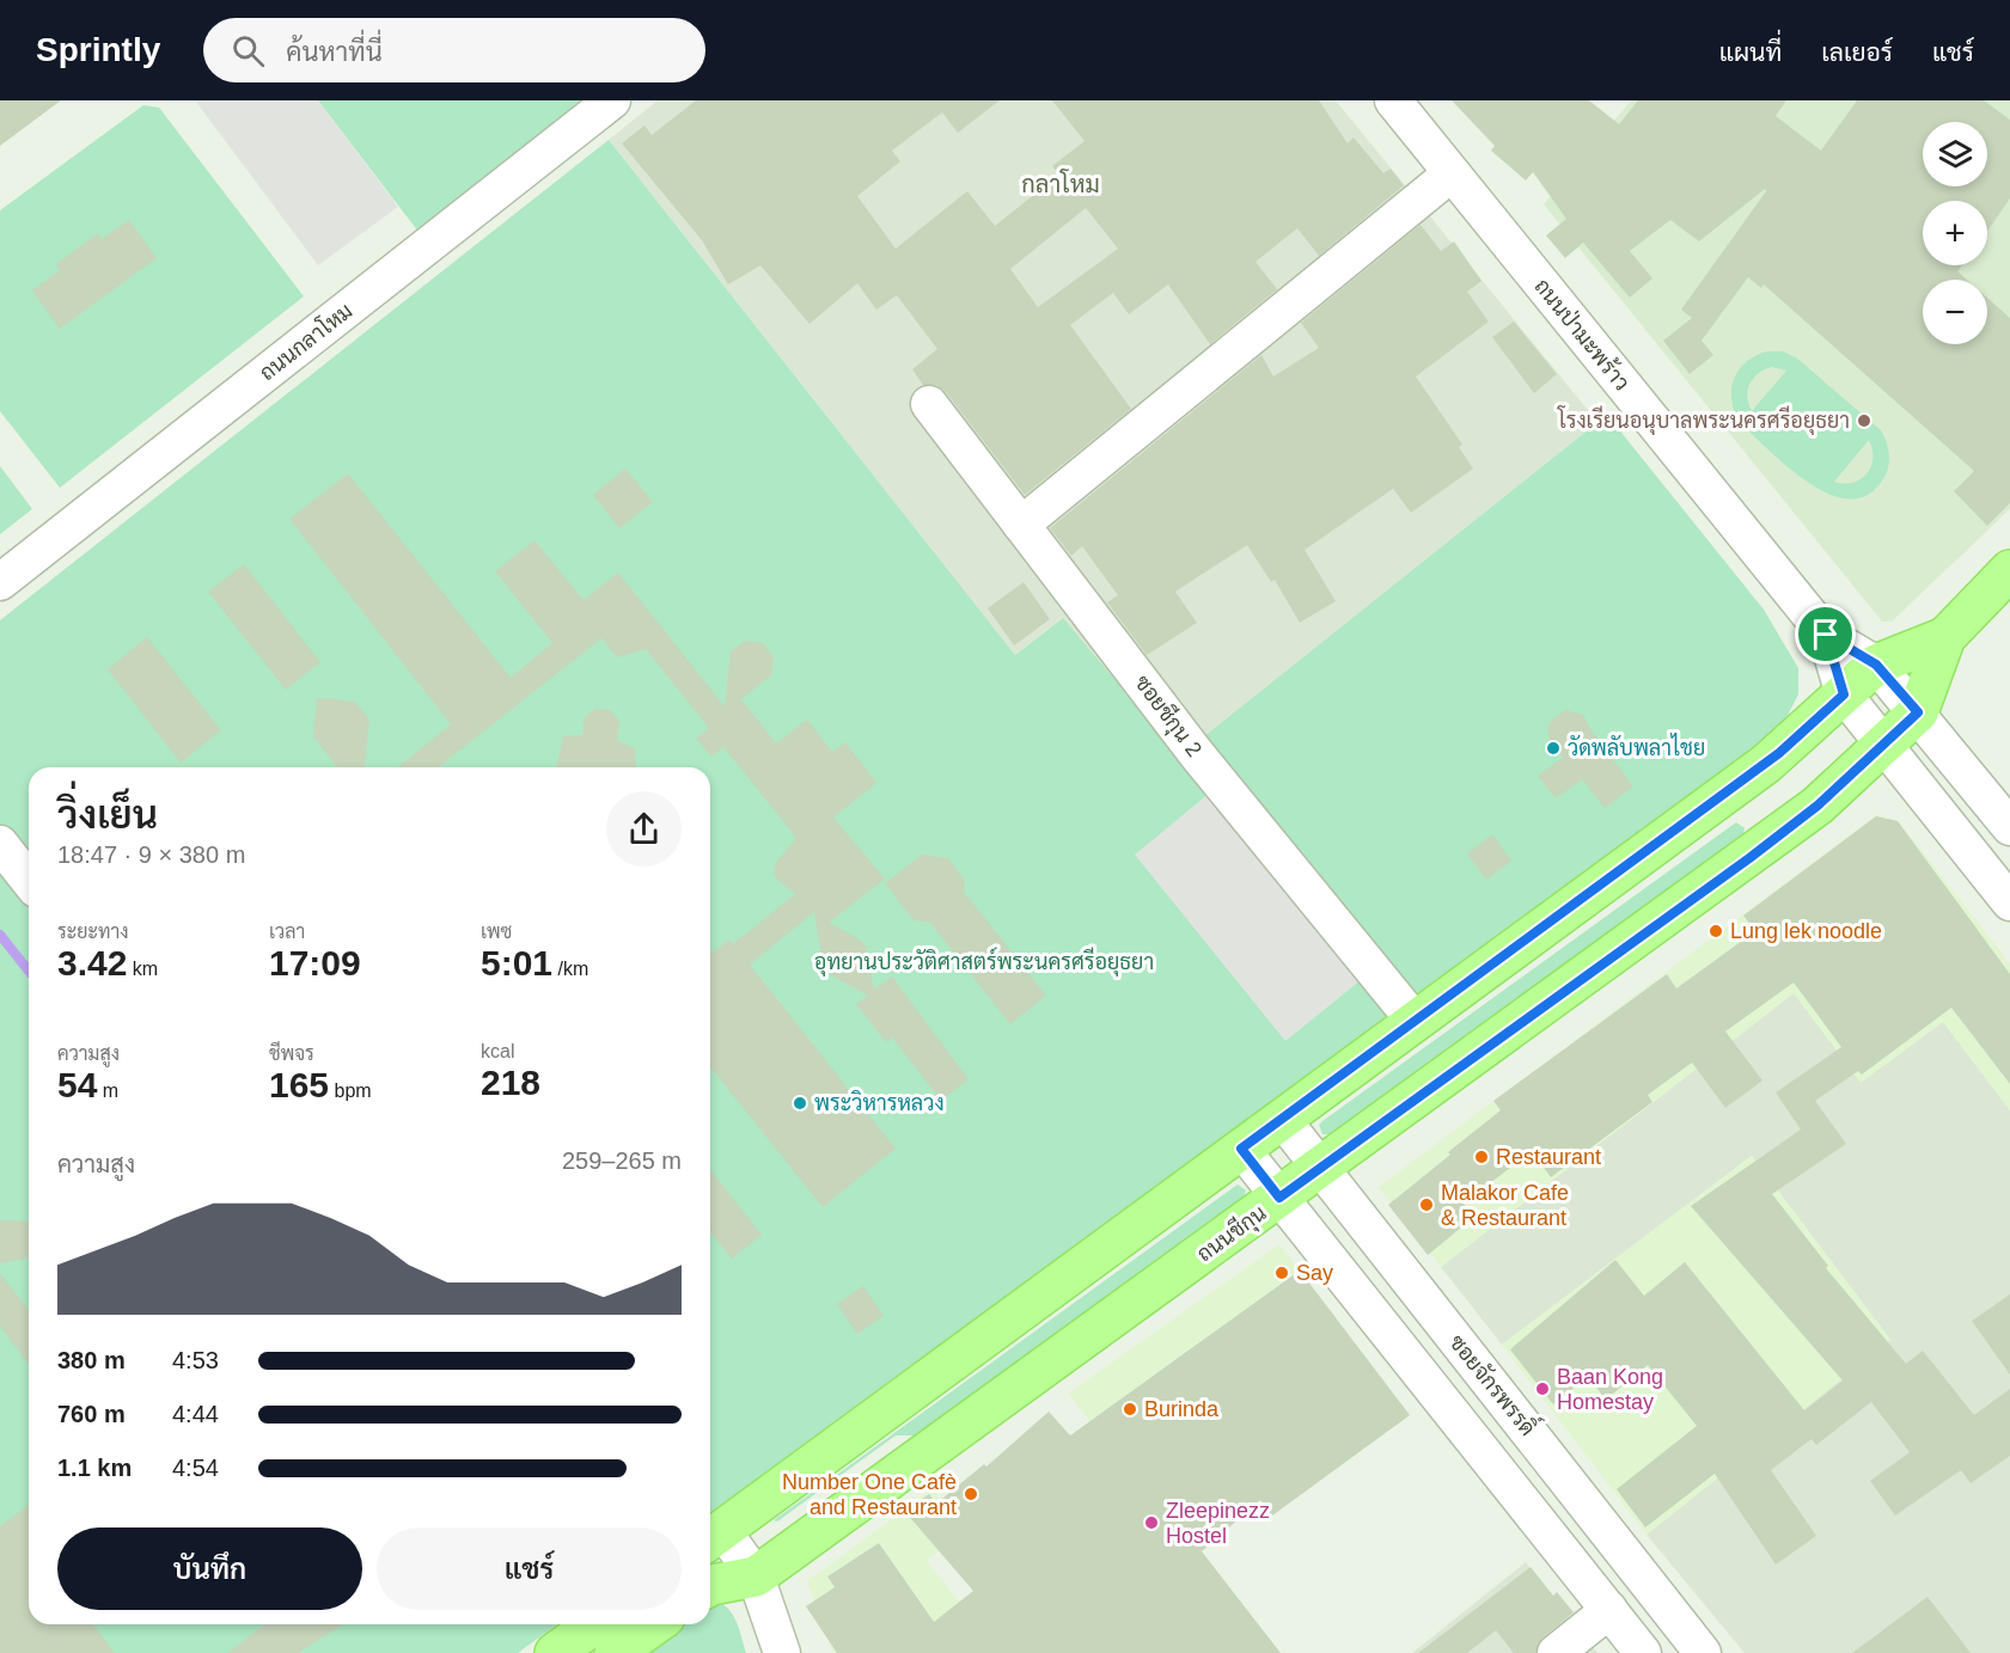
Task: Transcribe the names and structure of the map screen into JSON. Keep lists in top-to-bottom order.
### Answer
{
  "streets": {
    "main road": ["ถนนชีกุน"],
    "street": [
      "ถนนป่ามะพร้าว",
      "ถนนกลาโหม",
      "ซอยชีกุน 2",
      "ซอยจักรพรรดิ์"
    ]
  },
  "crossings": [
    ["ถนนป่ามะพร้าว", "ถนนชีกุน"],
    ["ซอยชีกุน 2", "ถนนชีกุน"],
    ["ถนนชีกุน", "ซอยจักรพรรดิ์"]
  ],
  "districts": ["กลาโหม"],
  "parks": ["อุทยานประวัติศาสตร์พระนครศรีอยุธยา"],
  "places": [
    "โรงเรียนอนุบาลพระนครศรีอยุธยา",
    "วัดพลับพลาไชย",
    "Lung lek noodle",
    "พระวิหารหลวง",
    "Restaurant",
    "Malakor Cafe & Restaurant",
    "Say",
    "Baan Kong Homestay",
    "Burinda",
    "Number One Cafè and Restaurant",
    "Zleepinezz Hostel"
  ],
  "page": {
    "header": "Sprintly",
    "search": "ค้นหาที่นี่",
    "nav": ["แผนที่", "เลเยอร์", "แชร์"],
    "map_buttons": ["+", "−"],
    "heading": ["วิ่งเย็น", "18:47 · 9 × 380 m"],
    "stats": [
      ["ระยะทาง", "3.42 km"],
      ["เวลา", "17:09"],
      ["เพซ", "5:01 /km"],
      ["ความสูง", "54 m"],
      ["ชีพจร", "165 bpm"],
      ["kcal", "218"]
    ],
    "chart": ["ความสูง", "259–265 m"],
    "list": [
      {
        "name": "380 m",
        "note": "4:53"
      },
      {
        "name": "760 m",
        "note": "4:44"
      },
      {
        "name": "1.1 km",
        "note": "4:54"
      }
    ],
    "buttons": ["บันทึก", "แชร์"]
  }
}
